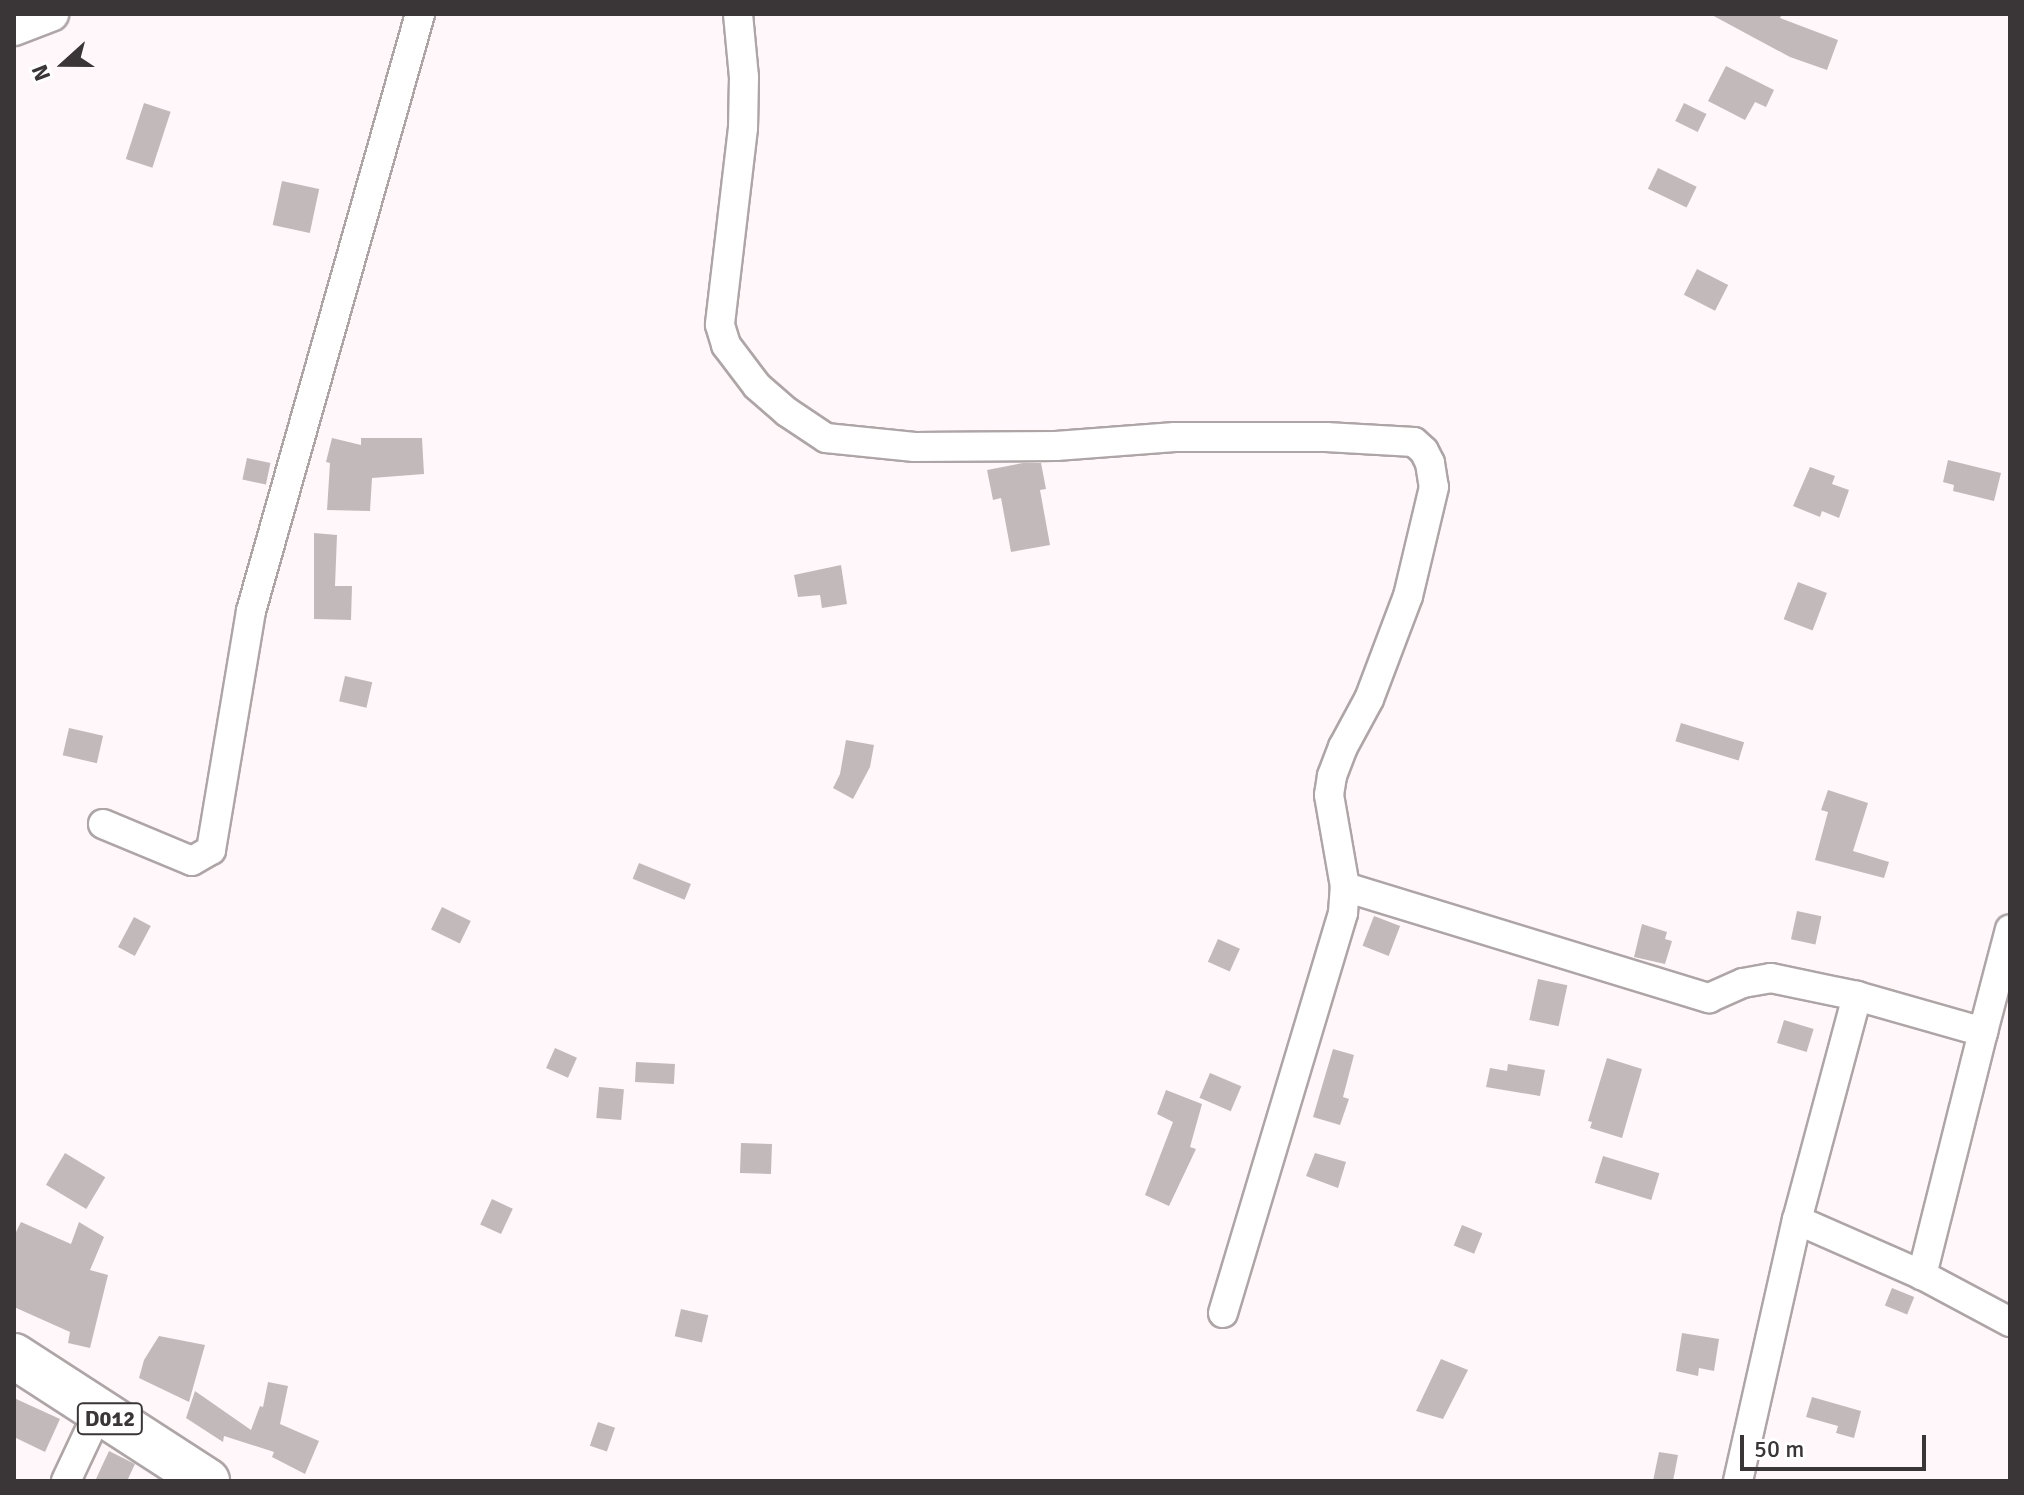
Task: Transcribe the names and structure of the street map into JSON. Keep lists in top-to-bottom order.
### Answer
{
  "streets": {
    "main road": ["D012"]
  },
  "scale_bar": "50 m",
  "north": "left"
}
